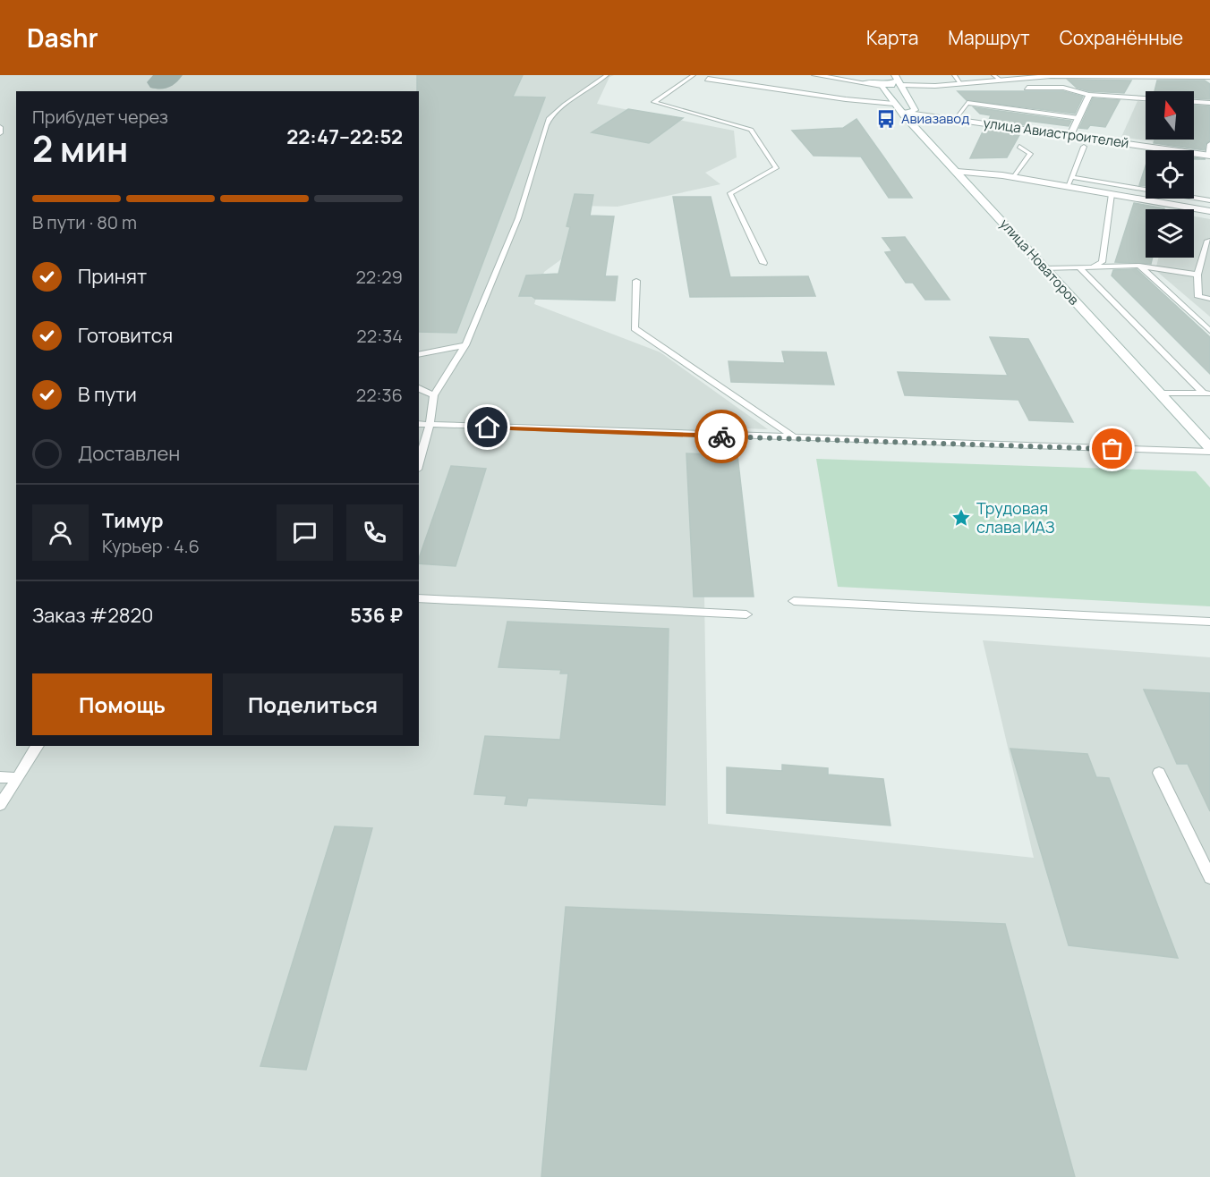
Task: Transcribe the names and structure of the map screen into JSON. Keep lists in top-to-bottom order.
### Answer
{
  "streets": {
    "street": ["улица Авиастроителей", "улица Новаторов"]
  },
  "crossings": [
    ["улица Авиастроителей", "улица Новаторов"]
  ],
  "places": {
    "bus stop": ["Авиазавод"],
    "place": ["Трудовая слава ИАЗ"]
  },
  "north": "top",
  "page": {
    "header": "Dashr",
    "nav": ["Карта", "Маршрут", "Сохранённые"],
    "heading": ["2 мин", "Прибудет через", "22:47–22:52"],
    "panel": [
      "Тимур",
      "Курьер · 4.6",
      "Заказ #2820",
      "536 ₽"
    ],
    "bar": "В пути · 80 m",
    "list": [
      ["Принят", "22:29"],
      ["Готовится", "22:34"],
      ["В пути", "22:36"],
      "Доставлен"
    ],
    "buttons": ["Помощь", "Поделиться"]
  }
}
